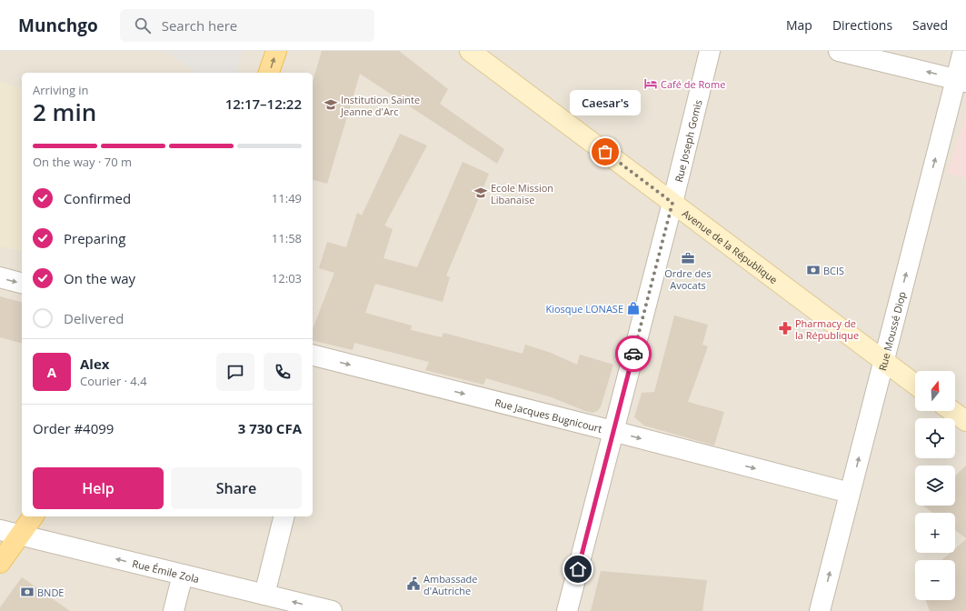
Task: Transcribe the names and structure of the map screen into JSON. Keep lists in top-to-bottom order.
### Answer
{
  "streets": {
    "street": [
      "Rue Joseph Gomis",
      "Avenue de la République",
      "Rue Moussé Diop",
      "Rue Jacques Bugnicourt",
      "Rue Émile Zola"
    ]
  },
  "crossings": [
    ["Rue Joseph Gomis", "Avenue de la République"],
    ["Rue Joseph Gomis", "Rue Jacques Bugnicourt"],
    ["Avenue de la République", "Rue Moussé Diop"],
    ["Rue Moussé Diop", "Rue Jacques Bugnicourt"]
  ],
  "one_way": ["Rue Moussé Diop", "Rue Jacques Bugnicourt", "Rue Émile Zola"],
  "places": {
    "hotel": ["Café de Rome"],
    "school or university": ["Institution Sainte Jeanne d'Arc", "Ecole Mission Libanaise"],
    "other": ["Caesar's"],
    "office": ["Ordre des Avocats"],
    "bank": ["BCIS", "BNDE"],
    "shop": ["Kiosque LONASE"],
    "pharmacy": ["Pharmacy de la République"],
    "public building": ["Ambassade d'Autriche"]
  },
  "north": "top",
  "page": {
    "header": "Munchgo",
    "search": "Search here",
    "nav": ["Map", "Directions", "Saved"],
    "heading": ["2 min", "Arriving in", "12:17–12:22"],
    "panel": [
      "Alex",
      "Courier · 4.4",
      "Order #4099",
      "3 730 CFA"
    ],
    "bubble": "Caesar's",
    "bar": "On the way · 70 m",
    "list": [
      ["Confirmed", "11:49"],
      ["Preparing", "11:58"],
      ["On the way", "12:03"],
      "Delivered"
    ],
    "round": "A",
    "map_buttons": ["+", "−"],
    "buttons": ["Help", "Share"]
  }
}
